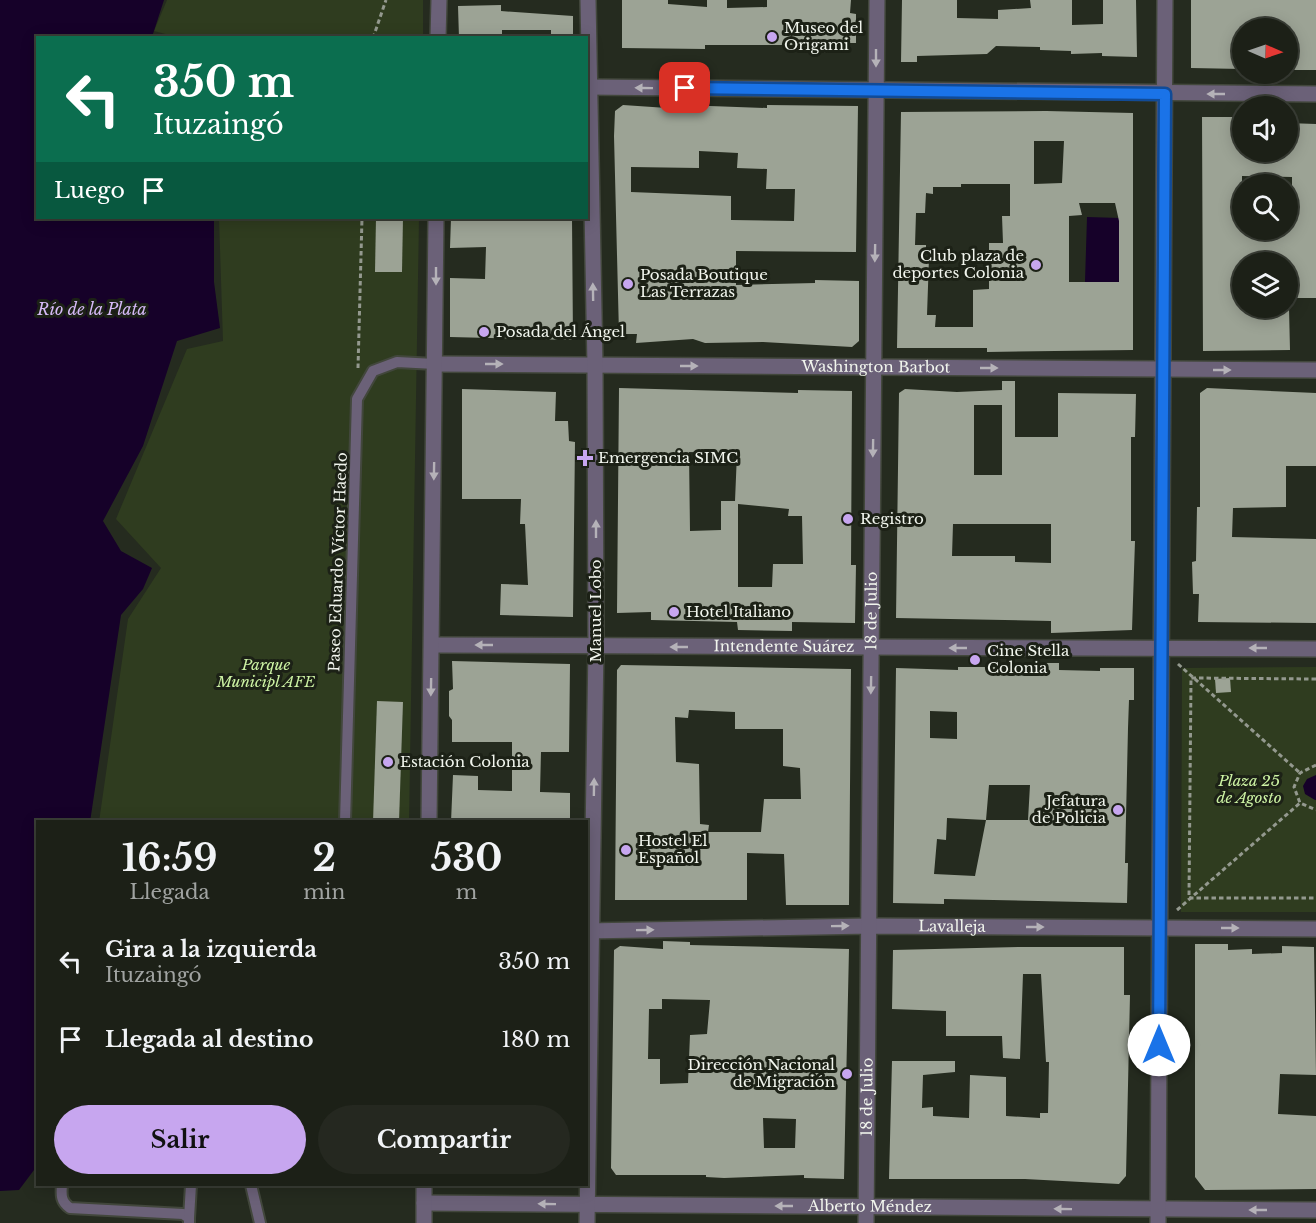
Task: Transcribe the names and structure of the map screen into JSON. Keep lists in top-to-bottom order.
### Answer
{
  "streets": {
    "street": [
      "Washington Barbot",
      "Manuel Lobo",
      "18 de Julio",
      "Intendente Suárez",
      "Lavalleja",
      "Alberto Méndez"
    ],
    "lane": ["Paseo Eduardo Víctor Haedo"]
  },
  "crossings": [
    ["Washington Barbot", "Paseo Eduardo Víctor Haedo"],
    ["Washington Barbot", "Manuel Lobo"],
    ["Washington Barbot", "18 de Julio"],
    ["Manuel Lobo", "Intendente Suárez"],
    ["Manuel Lobo", "Lavalleja"],
    ["Manuel Lobo", "Alberto Méndez"],
    ["18 de Julio", "Intendente Suárez"],
    ["18 de Julio", "Lavalleja"],
    ["18 de Julio", "Alberto Méndez"]
  ],
  "one_way": [
    "Washington Barbot",
    "Manuel Lobo",
    "18 de Julio",
    "Intendente Suárez",
    "Lavalleja",
    "Alberto Méndez"
  ],
  "water": ["Río de la Plata"],
  "parks": ["Parque Municipl AFE", "Plaza 25 de Agosto"],
  "places": {
    "other": [
      "Museo del Origami",
      "Club plaza de deportes Colonia",
      "Posada Boutique Las Terrazas",
      "Posada del Ángel",
      "Registro",
      "Hotel Italiano",
      "Cine Stella Colonia",
      "Estación Colonia",
      "Jefatura de Policia",
      "Hostel El Español",
      "Dirección Nacional de Migración"
    ],
    "health": ["Emergencia SIMC"]
  },
  "north": "right",
  "page": {
    "turn": ["350 m", "Ituzaingó"],
    "then": "Luego",
    "eta": [
      "16:59",
      "Llegada",
      "2",
      "min",
      "530",
      "m"
    ],
    "list": [
      {
        "name": "Gira a la izquierda",
        "note": "Ituzaingó",
        "value": "350 m"
      },
      {
        "name": "Llegada al destino",
        "value": "180 m"
      }
    ],
    "buttons": ["Salir", "Compartir"]
  }
}
